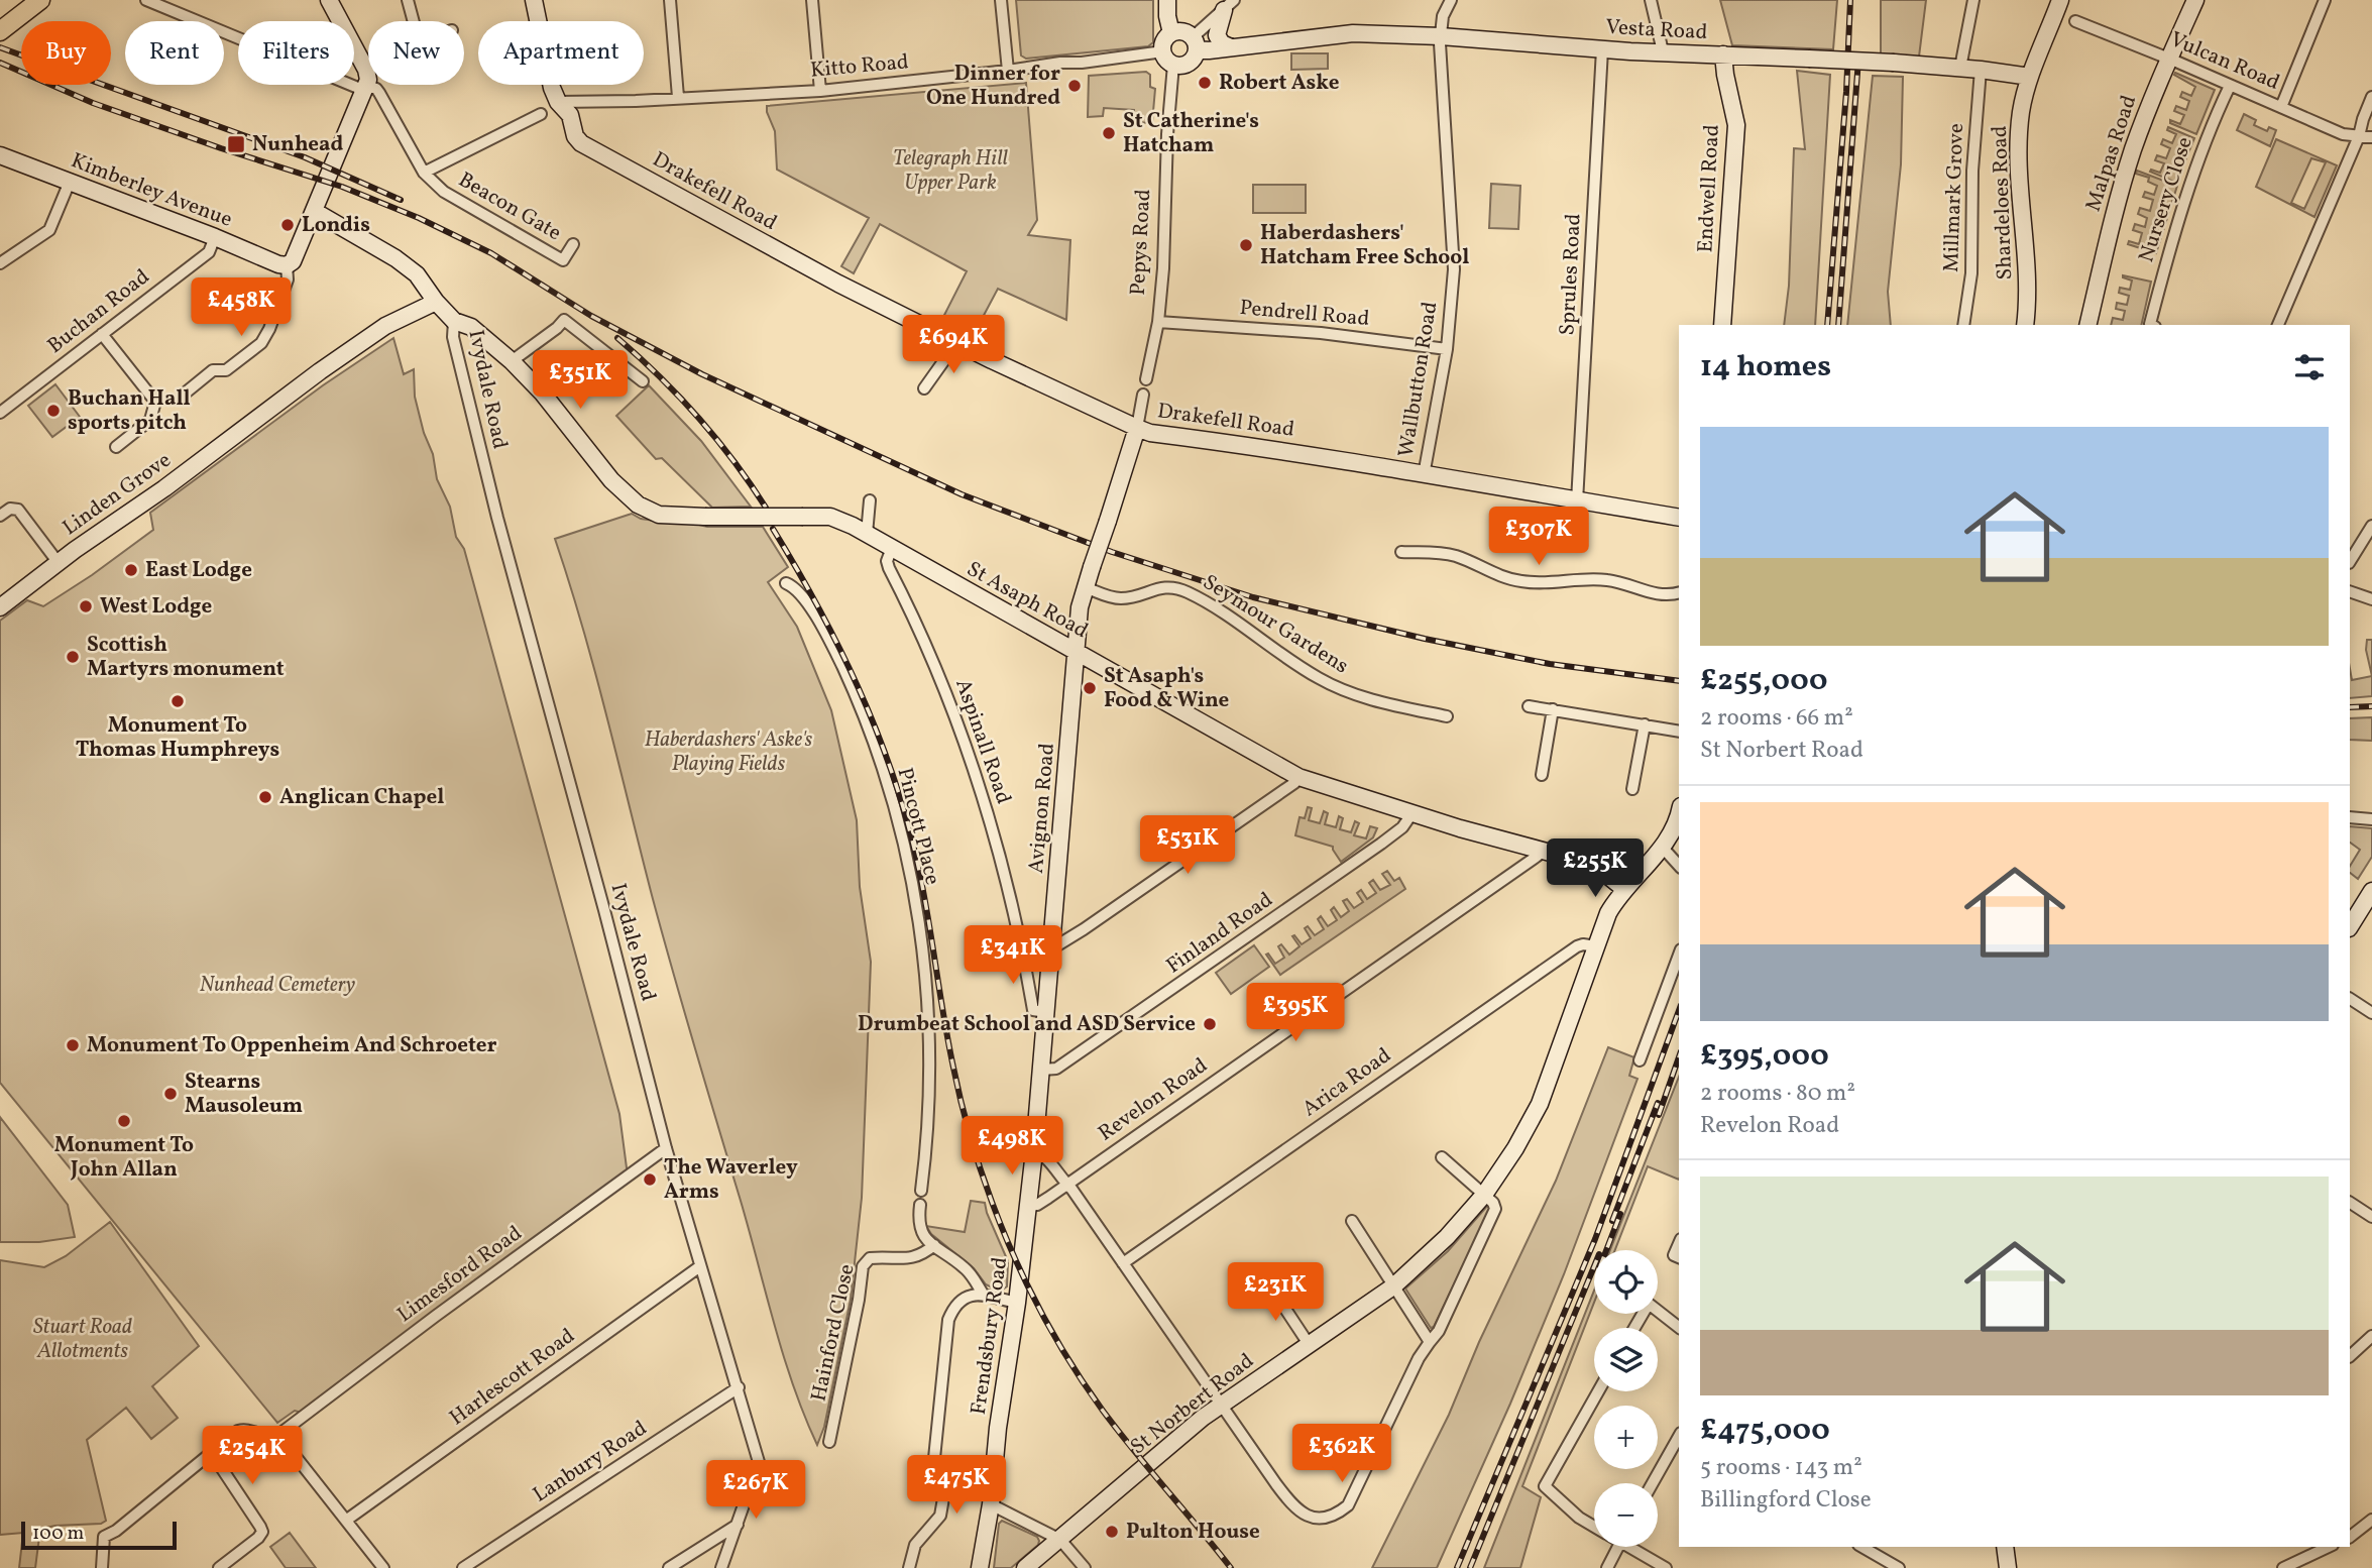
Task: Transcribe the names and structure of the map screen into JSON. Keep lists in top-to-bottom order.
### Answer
{
  "streets": {
    "street": [
      "Vesta Road",
      "Vulcan Road",
      "Kitto Road",
      "Malpas Road",
      "Endwell Road",
      "Kimberley Avenue",
      "Drakefell Road",
      "Millmark Grove",
      "Nursery Close",
      "Shardeloes Road",
      "Beacon Gate",
      "Pepys Road",
      "Sprules Road",
      "Buchan Road",
      "Pendrell Road",
      "Wallbutton Road",
      "Ivydale Road",
      "Linden Grove",
      "St Asaph Road",
      "Seymour Gardens",
      "Aspinall Road",
      "Avignon Road",
      "Pincott Place",
      "Finland Road",
      "Arica Road",
      "Revelon Road",
      "Limesford Road",
      "Hainford Close",
      "Frendsbury Road",
      "Harlescott Road",
      "St Norbert Road",
      "Lanbury Road"
    ]
  },
  "crossings": [
    ["Vesta Road", "Kitto Road"],
    ["Vesta Road", "Endwell Road"],
    ["Vesta Road", "Millmark Grove"],
    ["Vesta Road", "Shardeloes Road"],
    ["Vesta Road", "Pepys Road"],
    ["Vesta Road", "Sprules Road"],
    ["Vesta Road", "Wallbutton Road"],
    ["Vulcan Road", "Malpas Road"],
    ["Vulcan Road", "Nursery Close"],
    ["Kitto Road", "Drakefell Road"],
    ["Kitto Road", "Pepys Road"],
    ["Kimberley Avenue", "Buchan Road"],
    ["Drakefell Road", "Sprules Road"],
    ["Drakefell Road", "Wallbutton Road"],
    ["Drakefell Road", "Avignon Road"],
    ["Pepys Road", "Pendrell Road"],
    ["Pendrell Road", "Wallbutton Road"],
    ["Ivydale Road", "St Asaph Road"],
    ["Ivydale Road", "Limesford Road"],
    ["Ivydale Road", "Harlescott Road"],
    ["Ivydale Road", "Lanbury Road"],
    ["Linden Grove", "St Asaph Road"],
    ["St Asaph Road", "Aspinall Road"],
    ["St Asaph Road", "Avignon Road"],
    ["St Asaph Road", "Finland Road"],
    ["St Asaph Road", "Revelon Road"],
    ["St Asaph Road", "St Norbert Road"],
    ["Seymour Gardens", "Avignon Road"],
    ["Aspinall Road", "Avignon Road"],
    ["Avignon Road", "Finland Road"],
    ["Avignon Road", "Frendsbury Road"],
    ["Arica Road", "St Norbert Road"],
    ["Revelon Road", "Frendsbury Road"]
  ],
  "parks": [
    "Telegraph Hill Upper Park",
    "Haberdashers' Aske's Playing Fields",
    "Nunhead Cemetery",
    "Stuart Road Allotments"
  ],
  "places": {
    "other": [
      "Robert Aske",
      "Dinner for One Hundred",
      "St Catherine's Hatcham",
      "Londis",
      "Haberdashers' Hatcham Free School",
      "Buchan Hall sports pitch",
      "East Lodge",
      "West Lodge",
      "Scottish Martyrs monument",
      "St Asaph's Food & Wine",
      "Monument To Thomas Humphreys",
      "Anglican Chapel",
      "Drumbeat School and ASD Service",
      "Monument To Oppenheim And Schroeter",
      "Stearns Mausoleum",
      "Monument To John Allan",
      "The Waverley Arms",
      "Pulton House"
    ],
    "transit": ["Nunhead"]
  },
  "scale_bar": "100 m",
  "page": {
    "chip": [
      "Buy",
      "Rent",
      "Filters",
      "New",
      "Apartment"
    ],
    "price": [
      "£458K",
      "£694K",
      "£351K",
      "£307K",
      "£531K",
      "£255K",
      "£341K",
      "£395K",
      "£498K",
      "£231K",
      "£362K",
      "£254K",
      "£475K",
      "£267K"
    ],
    "heading": "14 homes",
    "list": [
      {
        "name": "£255,000",
        "note": "2 rooms · 66 m² · St Norbert Road"
      },
      {
        "name": "£395,000",
        "note": "2 rooms · 80 m² · Revelon Road"
      },
      {
        "name": "£475,000",
        "note": "5 rooms · 143 m² · Billingford Close"
      }
    ],
    "map_buttons": ["+", "−"],
    "scale": "100 m"
  }
}
